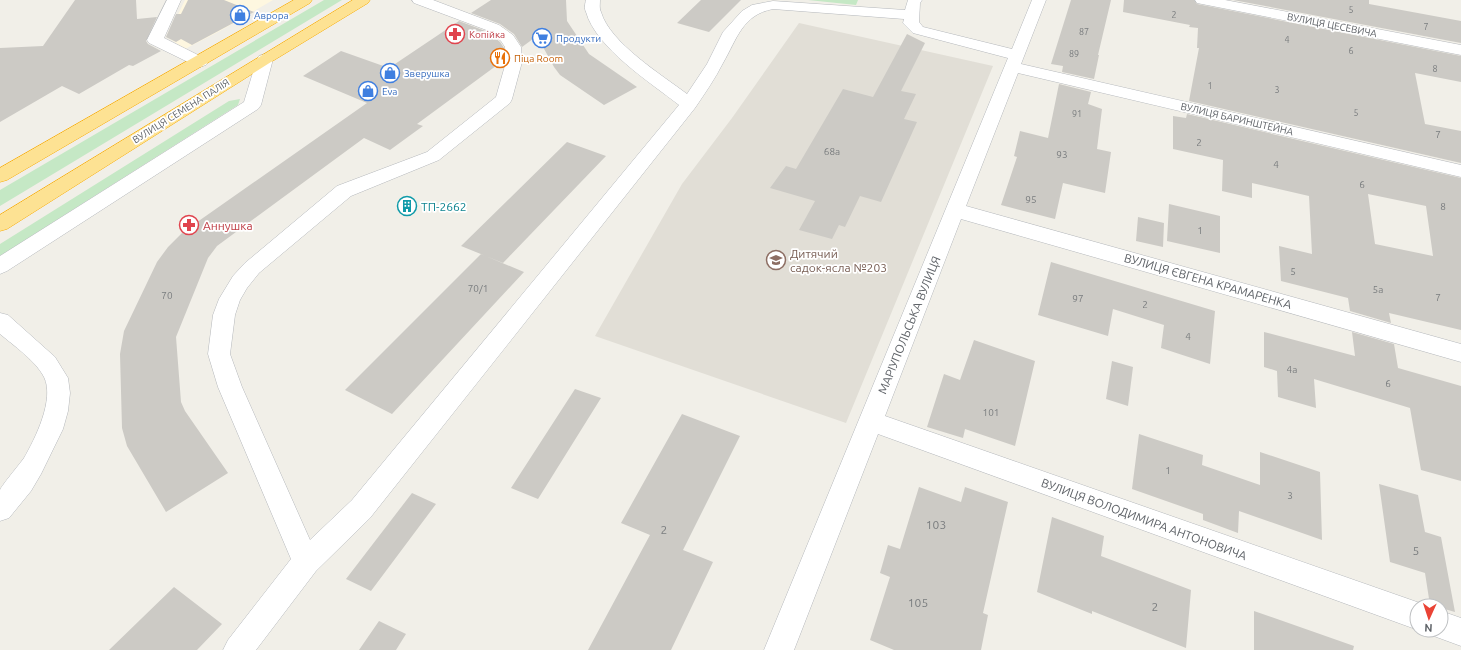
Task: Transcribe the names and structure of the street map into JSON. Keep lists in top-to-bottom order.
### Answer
{
  "streets": {
    "highway": ["ВУЛИЦЯ СЕМЕНА ПАЛІЯ"],
    "street": [
      "ВУЛИЦЯ ЦЕСЕВИЧА",
      "ВУЛИЦЯ БАРИНШТЕЙНА",
      "ВУЛИЦЯ ЄВГЕНА КРАМАРЕНКА",
      "МАРІУПОЛЬСЬКА ВУЛИЦЯ",
      "ВУЛИЦЯ ВОЛОДИМИРА АНТОНОВИЧА"
    ]
  },
  "crossings": [
    ["ВУЛИЦЯ БАРИНШТЕЙНА", "МАРІУПОЛЬСЬКА ВУЛИЦЯ"],
    ["ВУЛИЦЯ ЄВГЕНА КРАМАРЕНКА", "МАРІУПОЛЬСЬКА ВУЛИЦЯ"],
    ["МАРІУПОЛЬСЬКА ВУЛИЦЯ", "ВУЛИЦЯ ВОЛОДИМИРА АНТОНОВИЧА"]
  ],
  "places": {
    "shop": ["Аврора", "Зверушка", "Eva"],
    "pharmacy": ["Копійка", "Аннушка"],
    "supermarket": ["Продукти"],
    "restaurant": ["Піца Room"],
    "building": ["ТП-2662"],
    "school or university": ["Дитячий садок-ясла №203"]
  },
  "house_numbers": [
    "5",
    "2",
    "7",
    "87",
    "4",
    "6",
    "89",
    "8",
    "1",
    "3",
    "5",
    "91",
    "7",
    "2",
    "68а",
    "93",
    "4",
    "6",
    "95",
    "8",
    "1",
    "5",
    "70/1",
    "5а",
    "70",
    "7",
    "97",
    "2",
    "4",
    "4а",
    "6",
    "101",
    "1",
    "3",
    "103",
    "2",
    "5",
    "105",
    "2"
  ],
  "north": "bottom"
}
